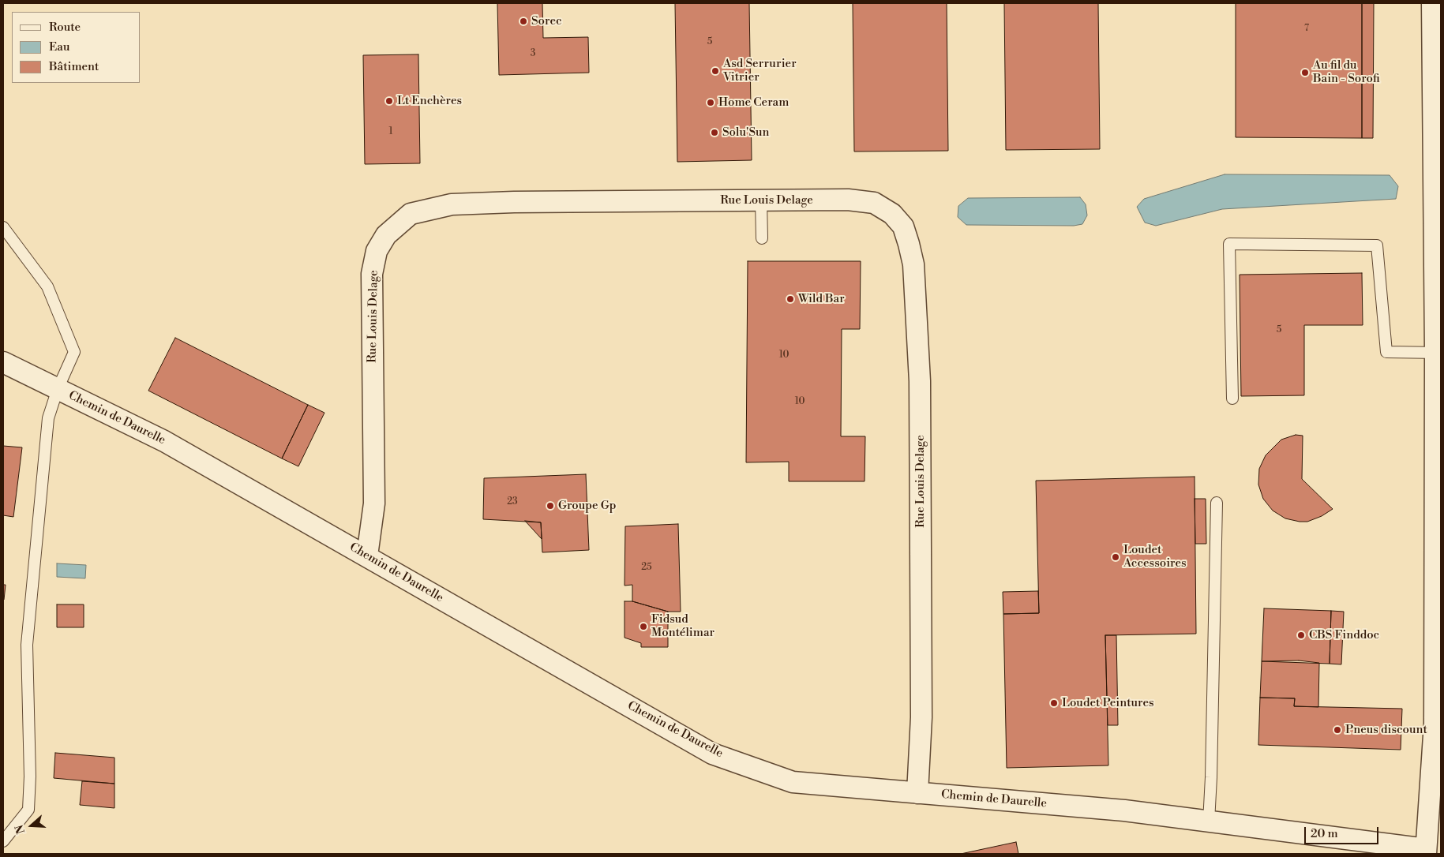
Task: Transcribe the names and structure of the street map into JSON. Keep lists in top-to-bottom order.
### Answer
{
  "streets": {
    "street": ["Rue Louis Delage", "Chemin de Daurelle"]
  },
  "crossings": [
    ["Rue Louis Delage", "Chemin de Daurelle"]
  ],
  "places": [
    "Sorec",
    "Asd Serrurier Vitrier",
    "Au fil du Bain - Sorofi",
    "Lt Enchères",
    "Home Ceram",
    "Solu'Sun",
    "Wild Bar",
    "Groupe Gp",
    "Loudet Accessoires",
    "Fidsud Montélimar",
    "CBS Finddoc",
    "Loudet Peintures",
    "Pneus discount"
  ],
  "house_numbers": [
    "7",
    "5",
    "3",
    "1",
    "5",
    "10",
    "10",
    "23",
    "25"
  ],
  "legend": ["Route", "Eau", "Bâtiment"],
  "scale_bar": "20 m",
  "north": "left"
}
